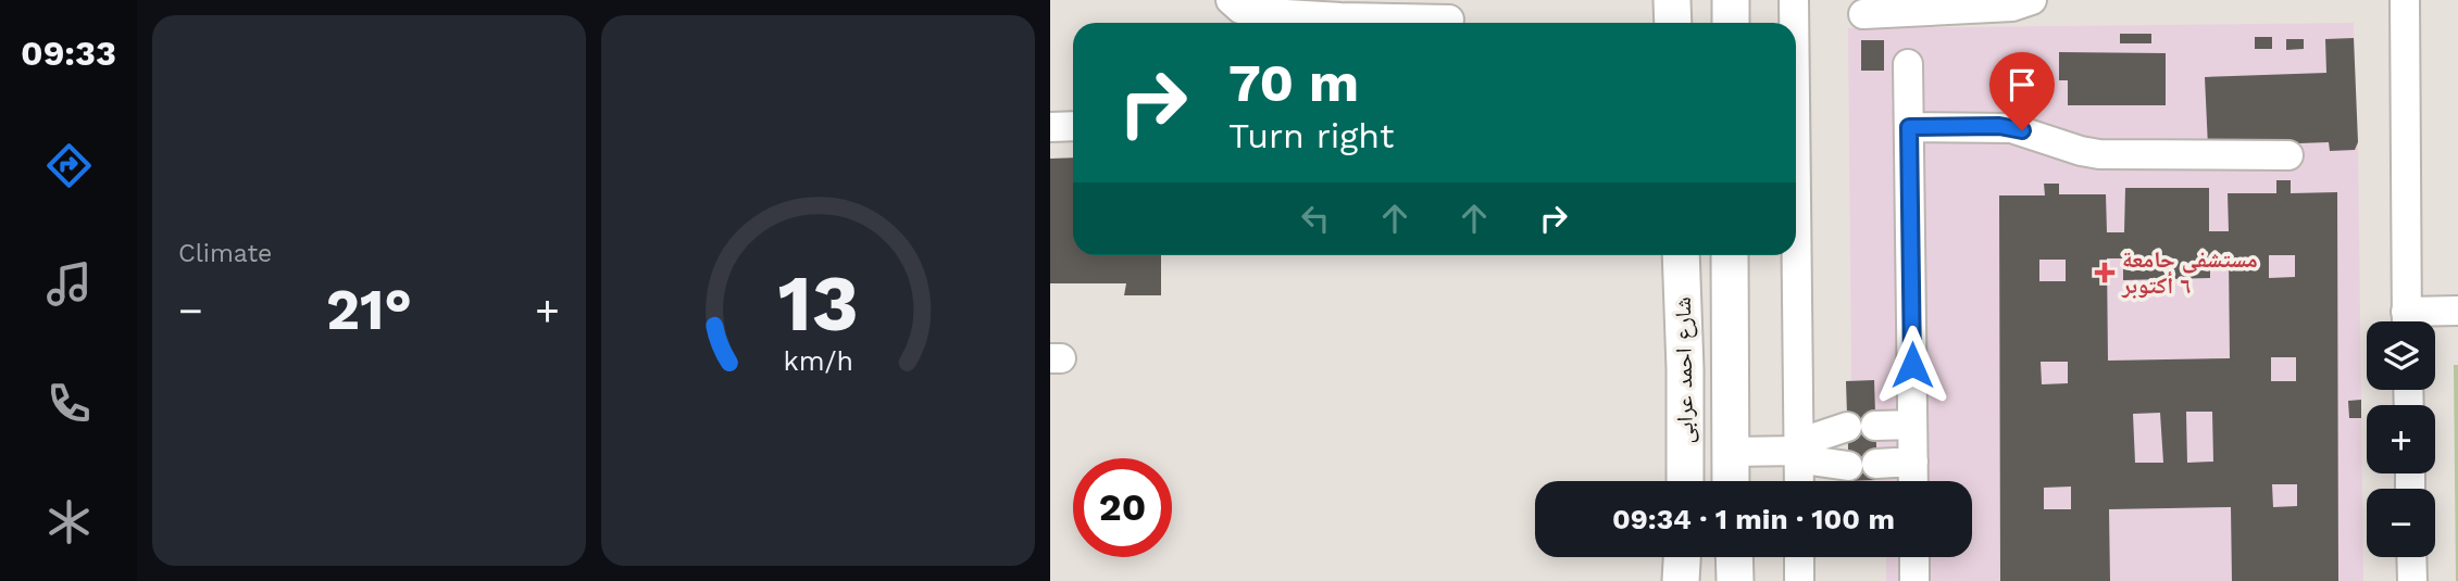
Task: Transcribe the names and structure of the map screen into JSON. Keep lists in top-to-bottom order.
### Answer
{
  "streets": {
    "main road": ["شارع احمد عرابى"]
  },
  "places": {
    "health": ["مستشفى جامعة ٦ أكتوبر"]
  },
  "page": {
    "tabs": "09:33",
    "tile": "Climate",
    "turn": ["70 m", "Turn right"],
    "heat": ["−", "21°", "+"],
    "map_buttons": ["+", "−"],
    "limit": "20",
    "trip": "09:34 · 1 min · 100 m",
    "gauge": ["13", "km/h"]
  }
}
